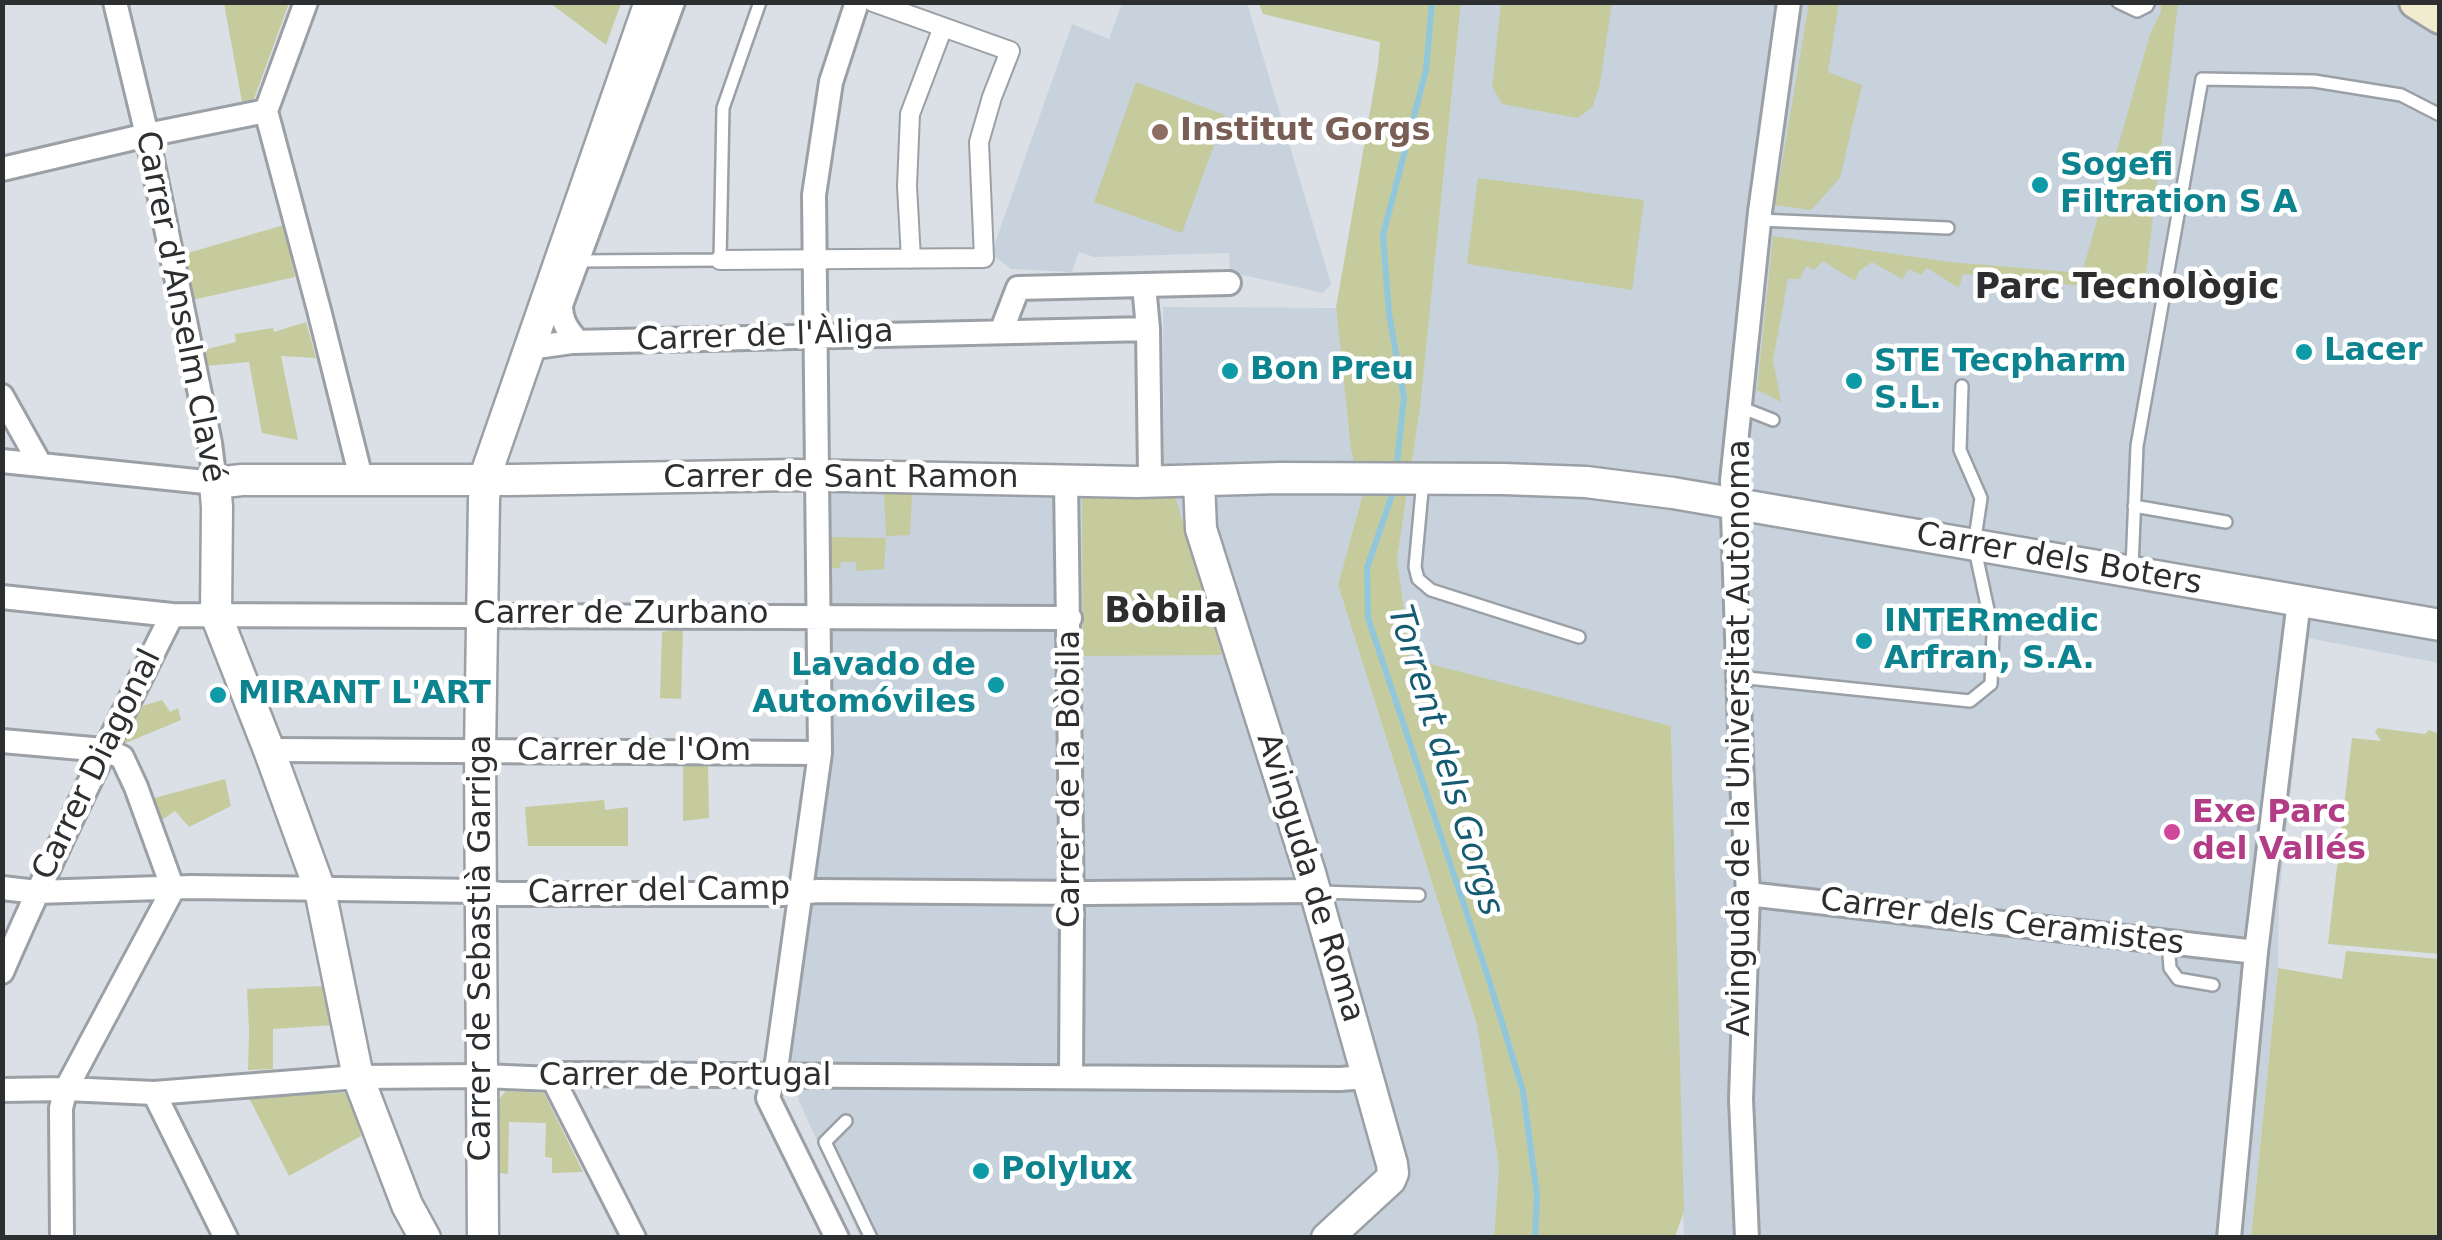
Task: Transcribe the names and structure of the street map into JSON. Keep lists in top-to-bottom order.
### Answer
{
  "streets": {
    "street": [
      "Carrer d'Anselm Clavé",
      "Carrer de l'Àliga",
      "Carrer de Sant Ramon",
      "Carrer dels Boters",
      "Carrer de Zurbano",
      "Avinguda de la Universitat Autònoma",
      "Carrer de l'Om",
      "Carrer Diagonal",
      "Carrer de la Bòbila",
      "Avinguda de Roma",
      "Carrer del Camp",
      "Carrer dels Ceramistes",
      "Carrer de Sebastià Garriga",
      "Carrer de Portugal"
    ]
  },
  "crossings": [
    ["Carrer d'Anselm Clavé", "Carrer de Sant Ramon"],
    ["Carrer d'Anselm Clavé", "Carrer de Zurbano"],
    ["Carrer de l'Àliga", "Carrer de Sebastià Garriga"],
    ["Carrer de Sant Ramon", "Carrer dels Boters"],
    ["Carrer de Sant Ramon", "Carrer de la Bòbila"],
    ["Carrer de Sant Ramon", "Avinguda de Roma"],
    ["Carrer de Sant Ramon", "Carrer de Sebastià Garriga"],
    ["Carrer dels Boters", "Avinguda de la Universitat Autònoma"],
    ["Carrer de Zurbano", "Carrer Diagonal"],
    ["Carrer de Zurbano", "Carrer de la Bòbila"],
    ["Carrer de Zurbano", "Carrer de Sebastià Garriga"],
    ["Avinguda de la Universitat Autònoma", "Carrer dels Ceramistes"],
    ["Carrer de l'Om", "Carrer de Sebastià Garriga"],
    ["Carrer Diagonal", "Carrer del Camp"],
    ["Carrer de la Bòbila", "Carrer del Camp"],
    ["Carrer de la Bòbila", "Carrer de Portugal"],
    ["Avinguda de Roma", "Carrer del Camp"],
    ["Avinguda de Roma", "Carrer de Portugal"],
    ["Carrer del Camp", "Carrer de Sebastià Garriga"],
    ["Carrer de Sebastià Garriga", "Carrer de Portugal"]
  ],
  "districts": ["Parc Tecnològic", "Bòbila"],
  "water": ["Torrent dels Gorgs"],
  "places": [
    "Institut Gorgs",
    "Sogefi Filtration S A",
    "Lacer",
    "Bon Preu",
    "STE Tecpharm S.L.",
    "INTERmedic Arfran, S.A.",
    "Lavado de Automóviles",
    "MIRANT L'ART",
    "Exe Parc del Vallés",
    "Polylux"
  ]
}
